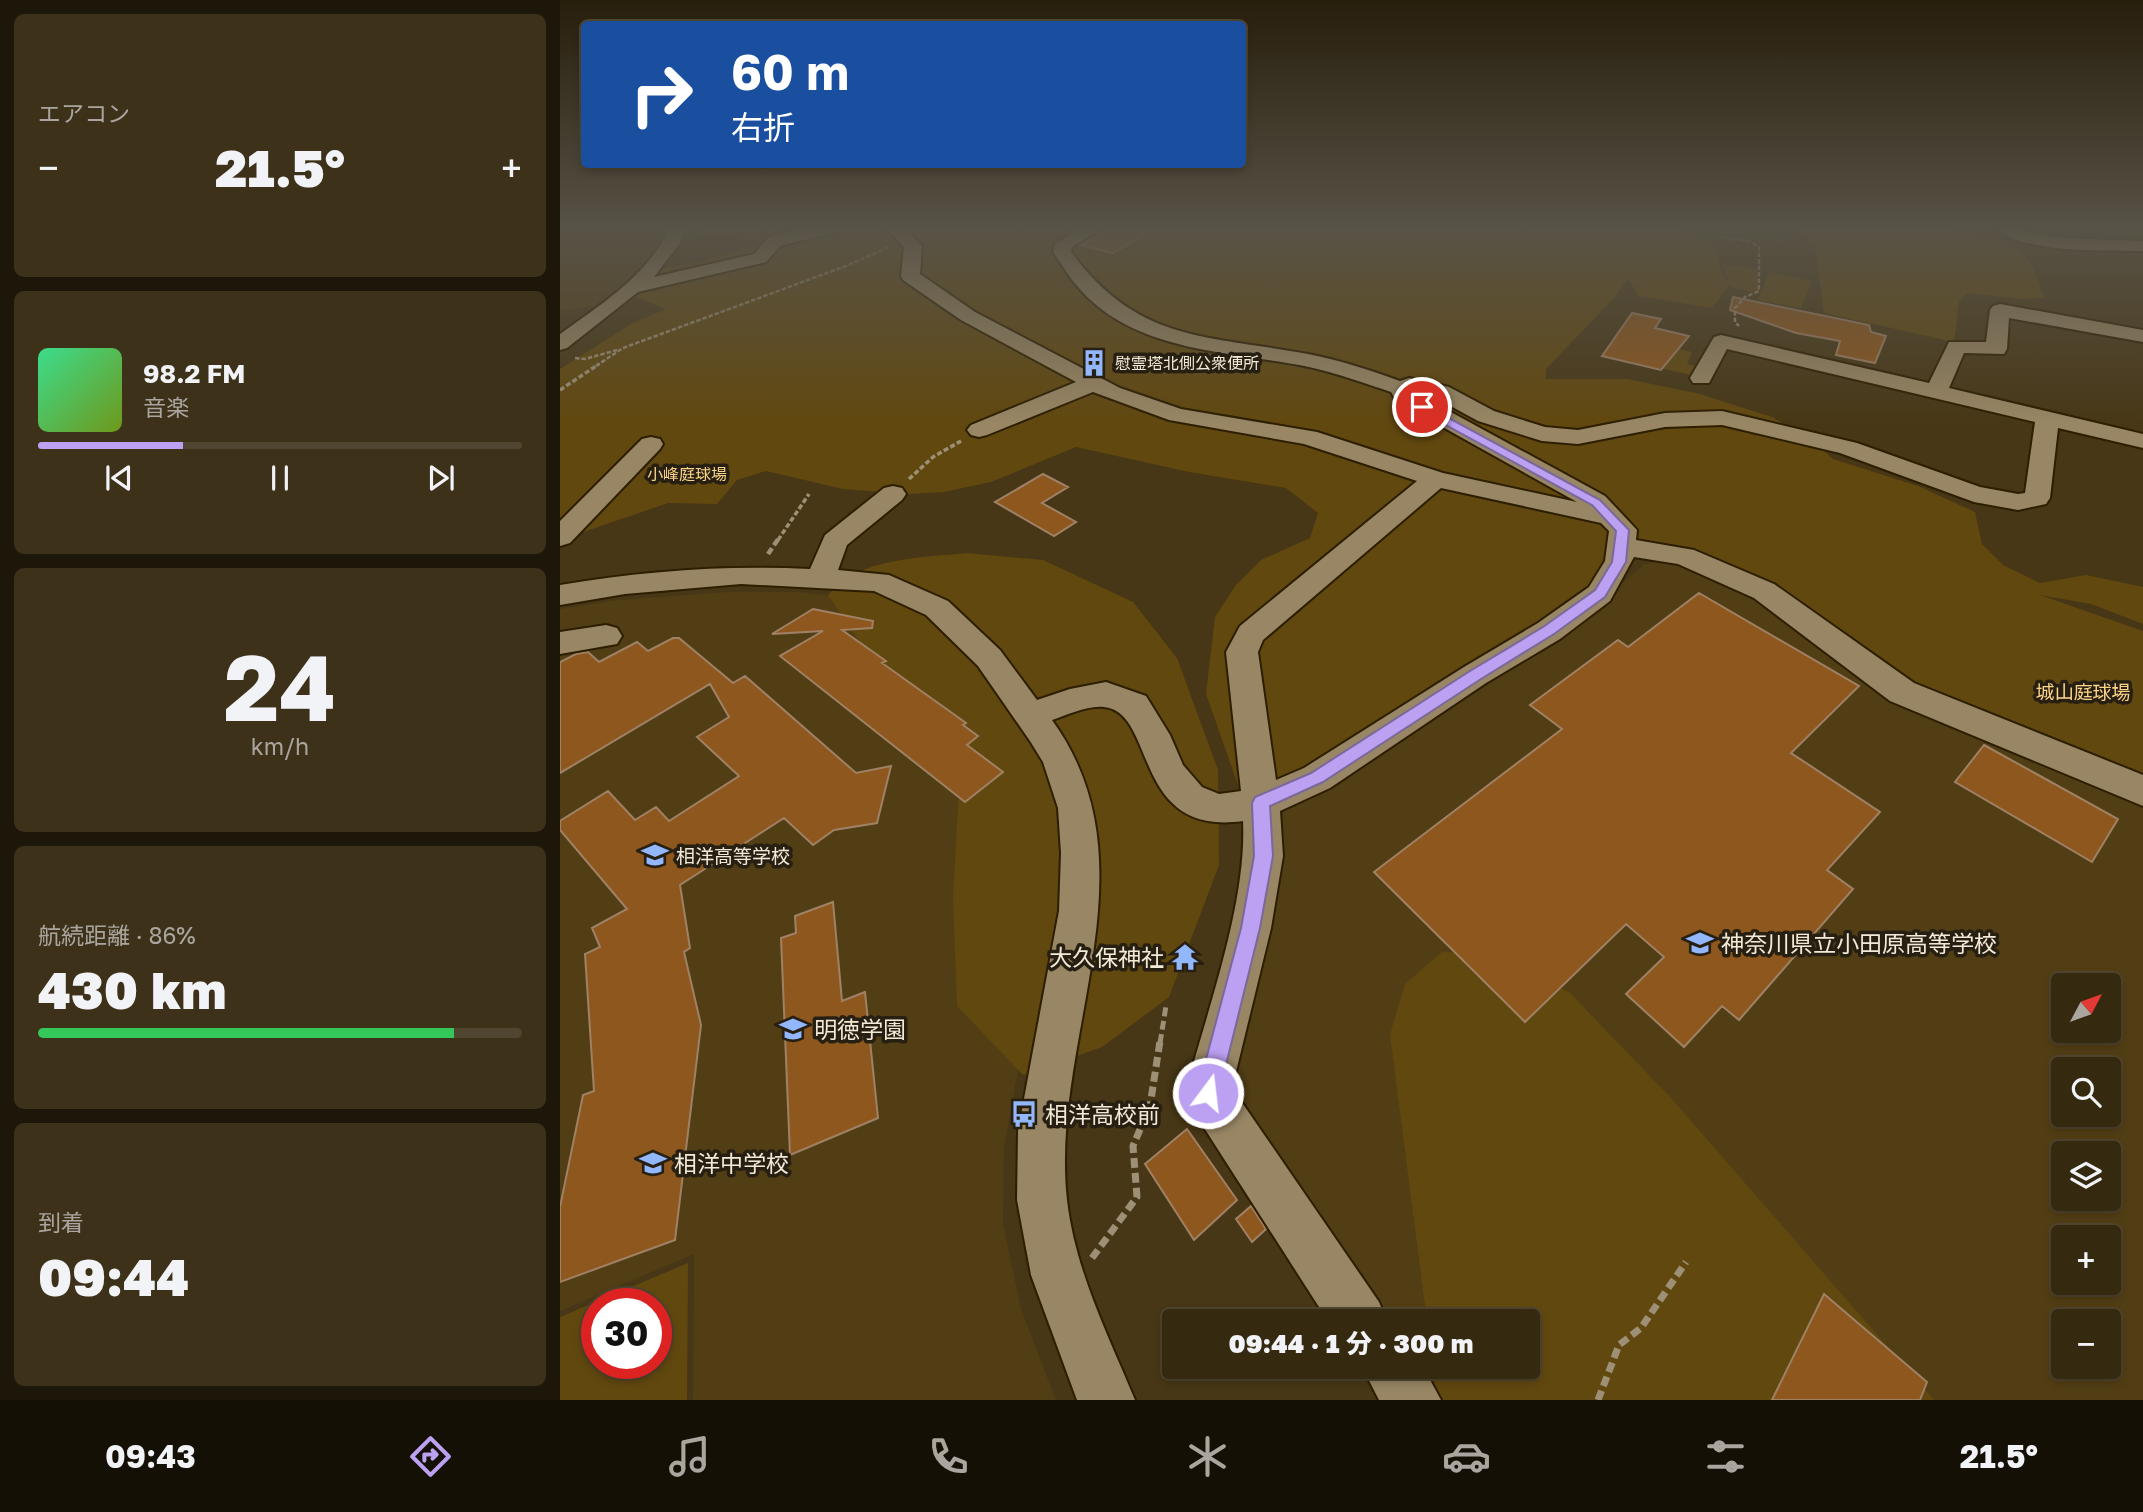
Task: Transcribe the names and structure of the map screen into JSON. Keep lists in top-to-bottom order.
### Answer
{
  "parks": ["小峰庭球場", "城山庭球場"],
  "places": {
    "building": ["慰霊塔北側公衆便所"],
    "school or university": [
      "相洋高等学校",
      "神奈川県立小田原高等学校",
      "明徳学園",
      "相洋中学校"
    ],
    "temple": ["大久保神社"],
    "bus stop": ["相洋高校前"]
  },
  "north": "top right",
  "page": {
    "tile": [
      "エアコン",
      ["24", "km/h"],
      ["航続距離 · 86%", "430 km"],
      ["到着", "09:44"]
    ],
    "turn": ["60 m", "右折"],
    "heat": ["−", "21.5°", "+"],
    "song": ["98.2 FM", "音楽"],
    "map_buttons": ["+", "−"],
    "limit": "30",
    "trip": "09:44 · 1 分 · 300 m",
    "tabs": ["09:43", "21.5°"]
  }
}
